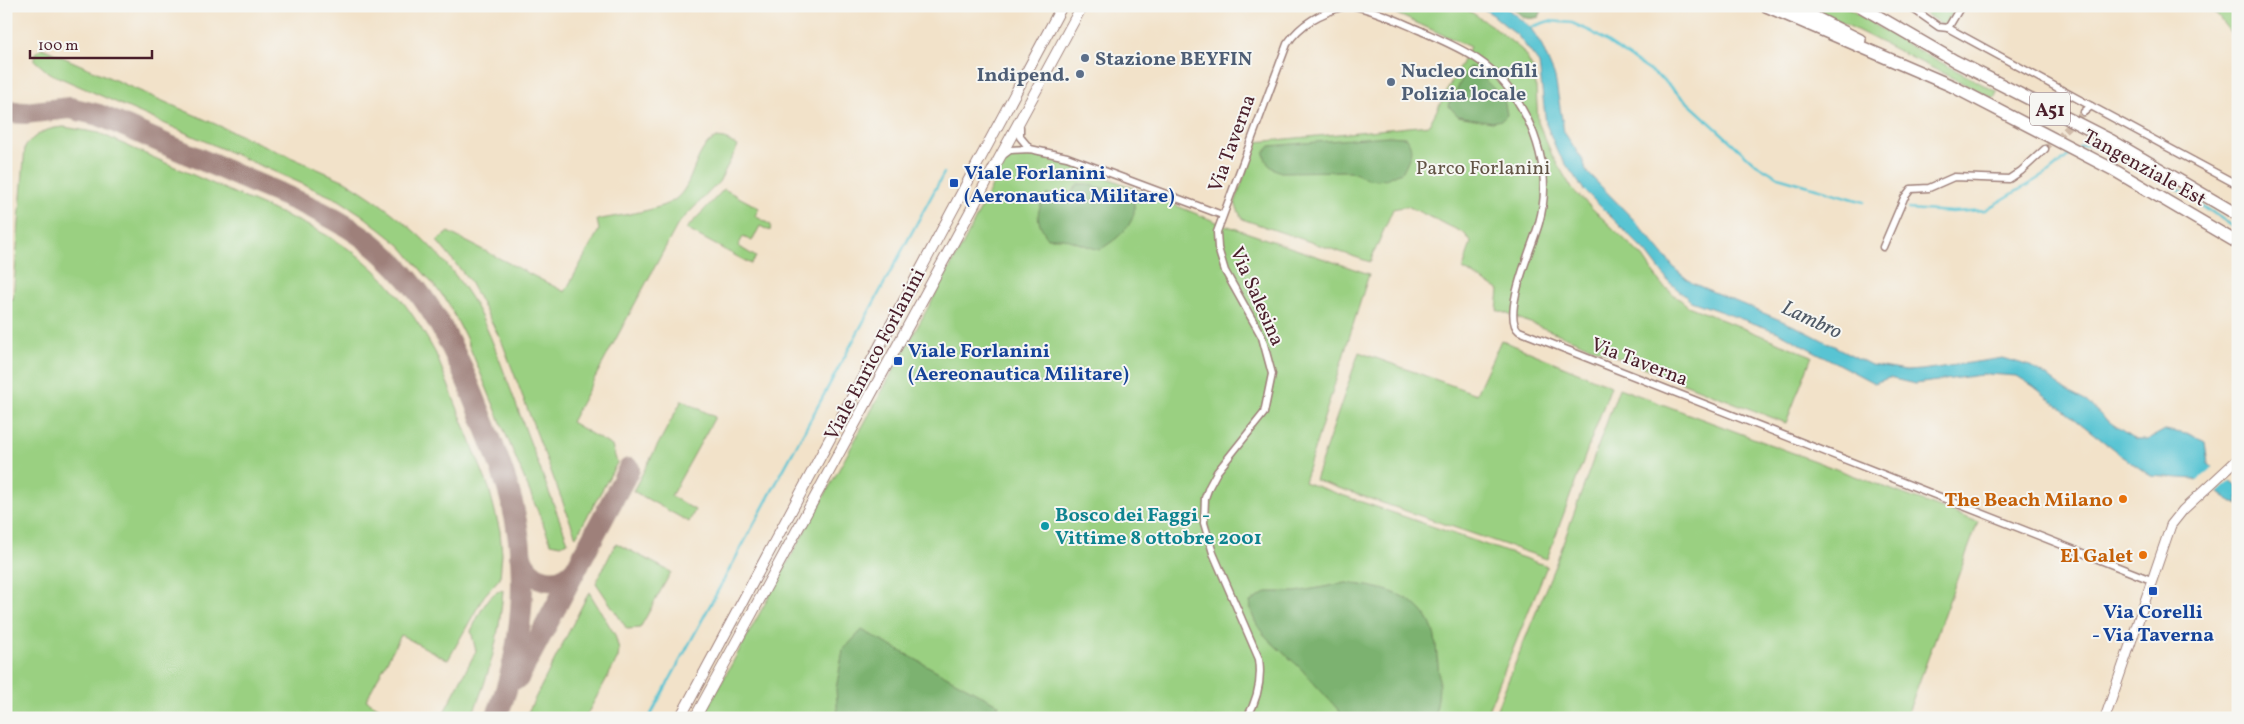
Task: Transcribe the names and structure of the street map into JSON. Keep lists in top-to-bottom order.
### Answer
{
  "streets": {
    "highway": ["A51", "Tangenziale Est"],
    "main road": ["Viale Enrico Forlanini"],
    "street": ["Via Taverna", "Via Salesina"]
  },
  "crossings": [
    ["Via Taverna", "Via Salesina"],
    ["Via Taverna", "Viale Enrico Forlanini"]
  ],
  "water": ["Lambro"],
  "parks": ["Parco Forlanini"],
  "places": {
    "other": [
      "Stazione BEYFIN",
      "Indipend.",
      "Nucleo cinofili Polizia locale",
      "The Beach Milano",
      "Bosco dei Faggi - Vittime 8 ottobre 2001",
      "El Galet"
    ],
    "transit": ["Viale Forlanini (Aeronautica Militare)", "Viale Forlanini (Aereonautica Militare)", "Via Corelli - Via Taverna"]
  },
  "scale_bar": "100 m"
}
